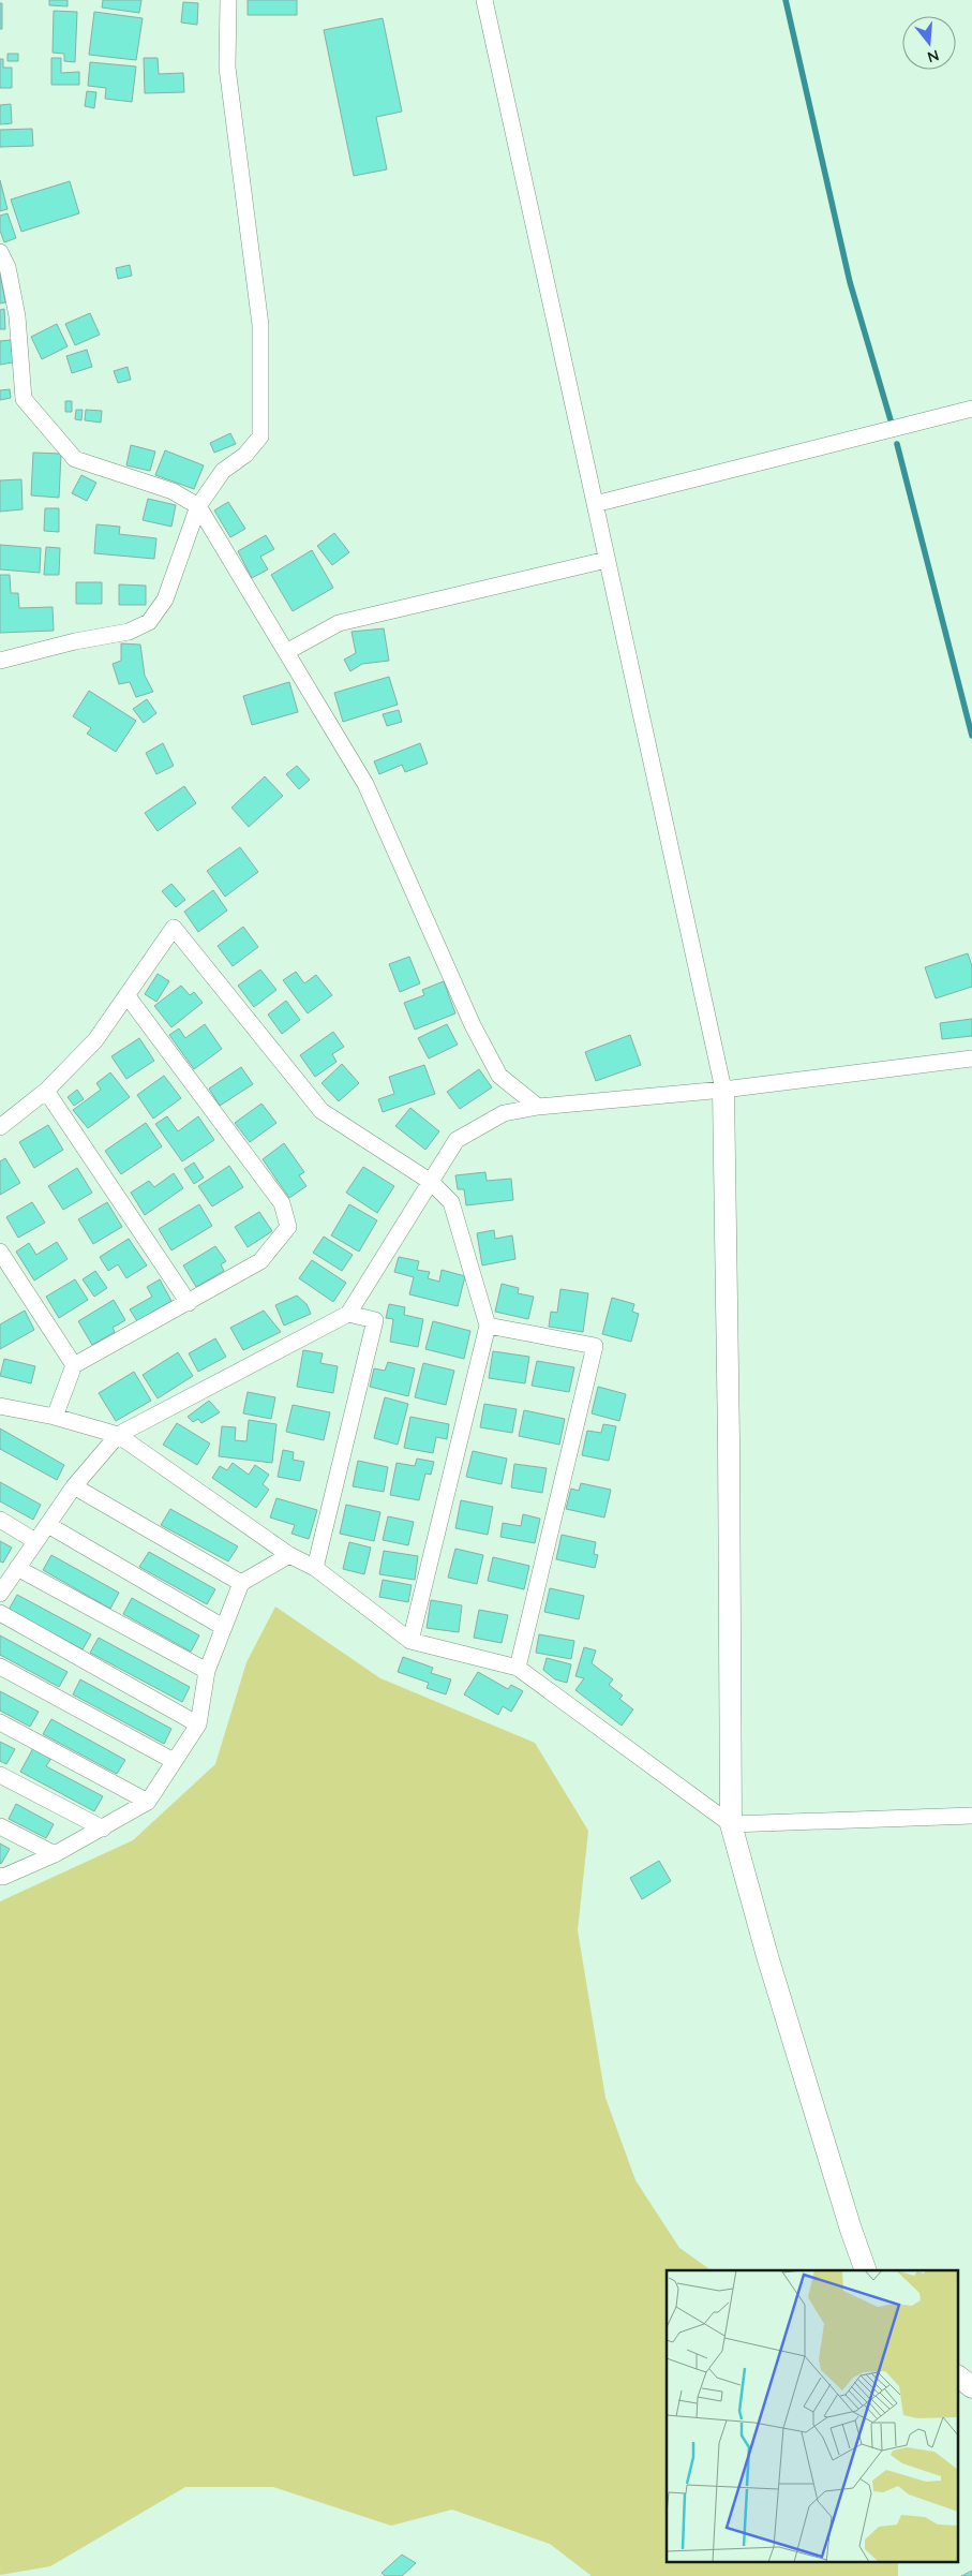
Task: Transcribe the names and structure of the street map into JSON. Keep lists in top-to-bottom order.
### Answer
{
  "north": "bottom"
}
